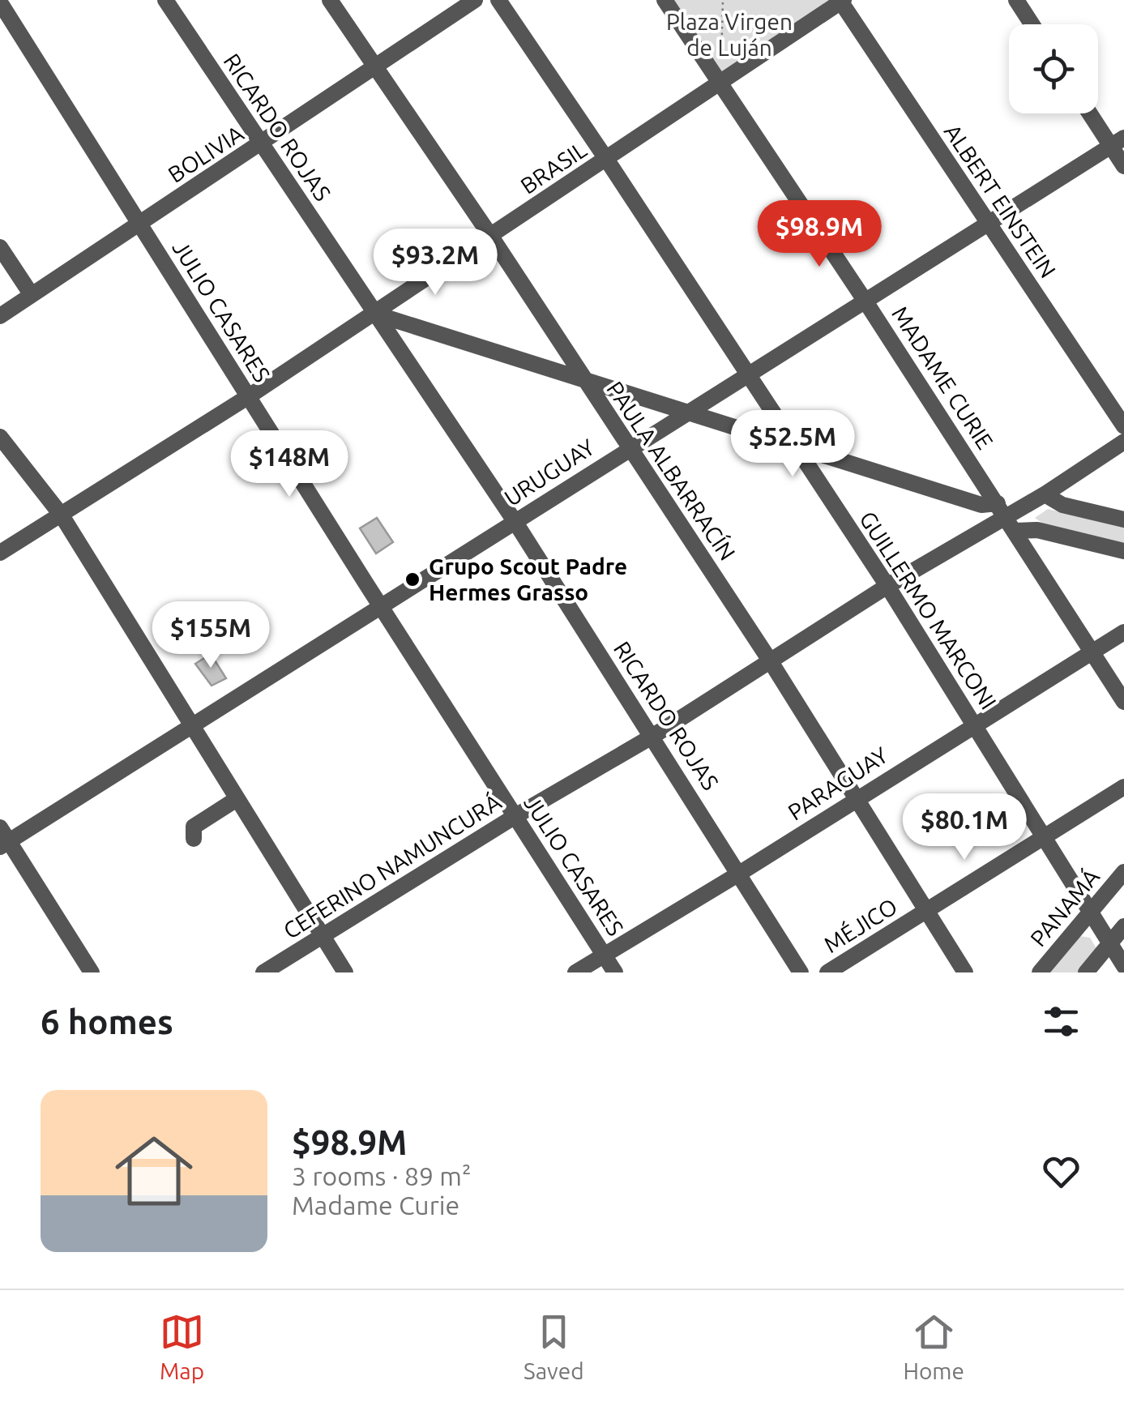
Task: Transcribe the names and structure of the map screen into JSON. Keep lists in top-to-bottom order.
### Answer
{
  "streets": {
    "street": [
      "RICARDO ROJAS",
      "BOLIVIA",
      "BRASIL",
      "ALBERT EINSTEIN",
      "JULIO CASARES",
      "MADAME CURIE",
      "PAULA ALBARRACÍN",
      "URUGUAY",
      "GUILLERMO MARCONI",
      "PARAGUAY",
      "CEFERINO NAMUNCURÁ",
      "PANAMÁ",
      "MÉJICO"
    ]
  },
  "crossings": [
    ["RICARDO ROJAS", "BOLIVIA"],
    ["RICARDO ROJAS", "BRASIL"],
    ["RICARDO ROJAS", "URUGUAY"],
    ["RICARDO ROJAS", "PARAGUAY"],
    ["RICARDO ROJAS", "CEFERINO NAMUNCURÁ"],
    ["BOLIVIA", "JULIO CASARES"],
    ["BOLIVIA", "PAULA ALBARRACÍN"],
    ["BRASIL", "ALBERT EINSTEIN"],
    ["BRASIL", "JULIO CASARES"],
    ["BRASIL", "MADAME CURIE"],
    ["BRASIL", "PAULA ALBARRACÍN"],
    ["BRASIL", "GUILLERMO MARCONI"],
    ["ALBERT EINSTEIN", "URUGUAY"],
    ["JULIO CASARES", "URUGUAY"],
    ["JULIO CASARES", "PARAGUAY"],
    ["JULIO CASARES", "CEFERINO NAMUNCURÁ"],
    ["MADAME CURIE", "URUGUAY"],
    ["MADAME CURIE", "PARAGUAY"],
    ["MADAME CURIE", "CEFERINO NAMUNCURÁ"],
    ["PAULA ALBARRACÍN", "URUGUAY"],
    ["PAULA ALBARRACÍN", "PARAGUAY"],
    ["PAULA ALBARRACÍN", "CEFERINO NAMUNCURÁ"],
    ["PAULA ALBARRACÍN", "MÉJICO"],
    ["URUGUAY", "GUILLERMO MARCONI"],
    ["GUILLERMO MARCONI", "PARAGUAY"],
    ["GUILLERMO MARCONI", "CEFERINO NAMUNCURÁ"],
    ["GUILLERMO MARCONI", "PANAMÁ"],
    ["GUILLERMO MARCONI", "MÉJICO"]
  ],
  "parks": ["Plaza Virgen de Luján"],
  "places": ["Grupo Scout Padre Hermes Grasso"],
  "page": {
    "price": [
      "$98.9M",
      "$93.2M",
      "$52.5M",
      "$148M",
      "$155M",
      "$80.1M"
    ],
    "heading": "6 homes",
    "list": [
      {
        "name": "$98.9M",
        "note": "3 rooms · 89 m² · Madame Curie"
      }
    ],
    "tabs": ["Map", "Saved", "Home"]
  }
}
